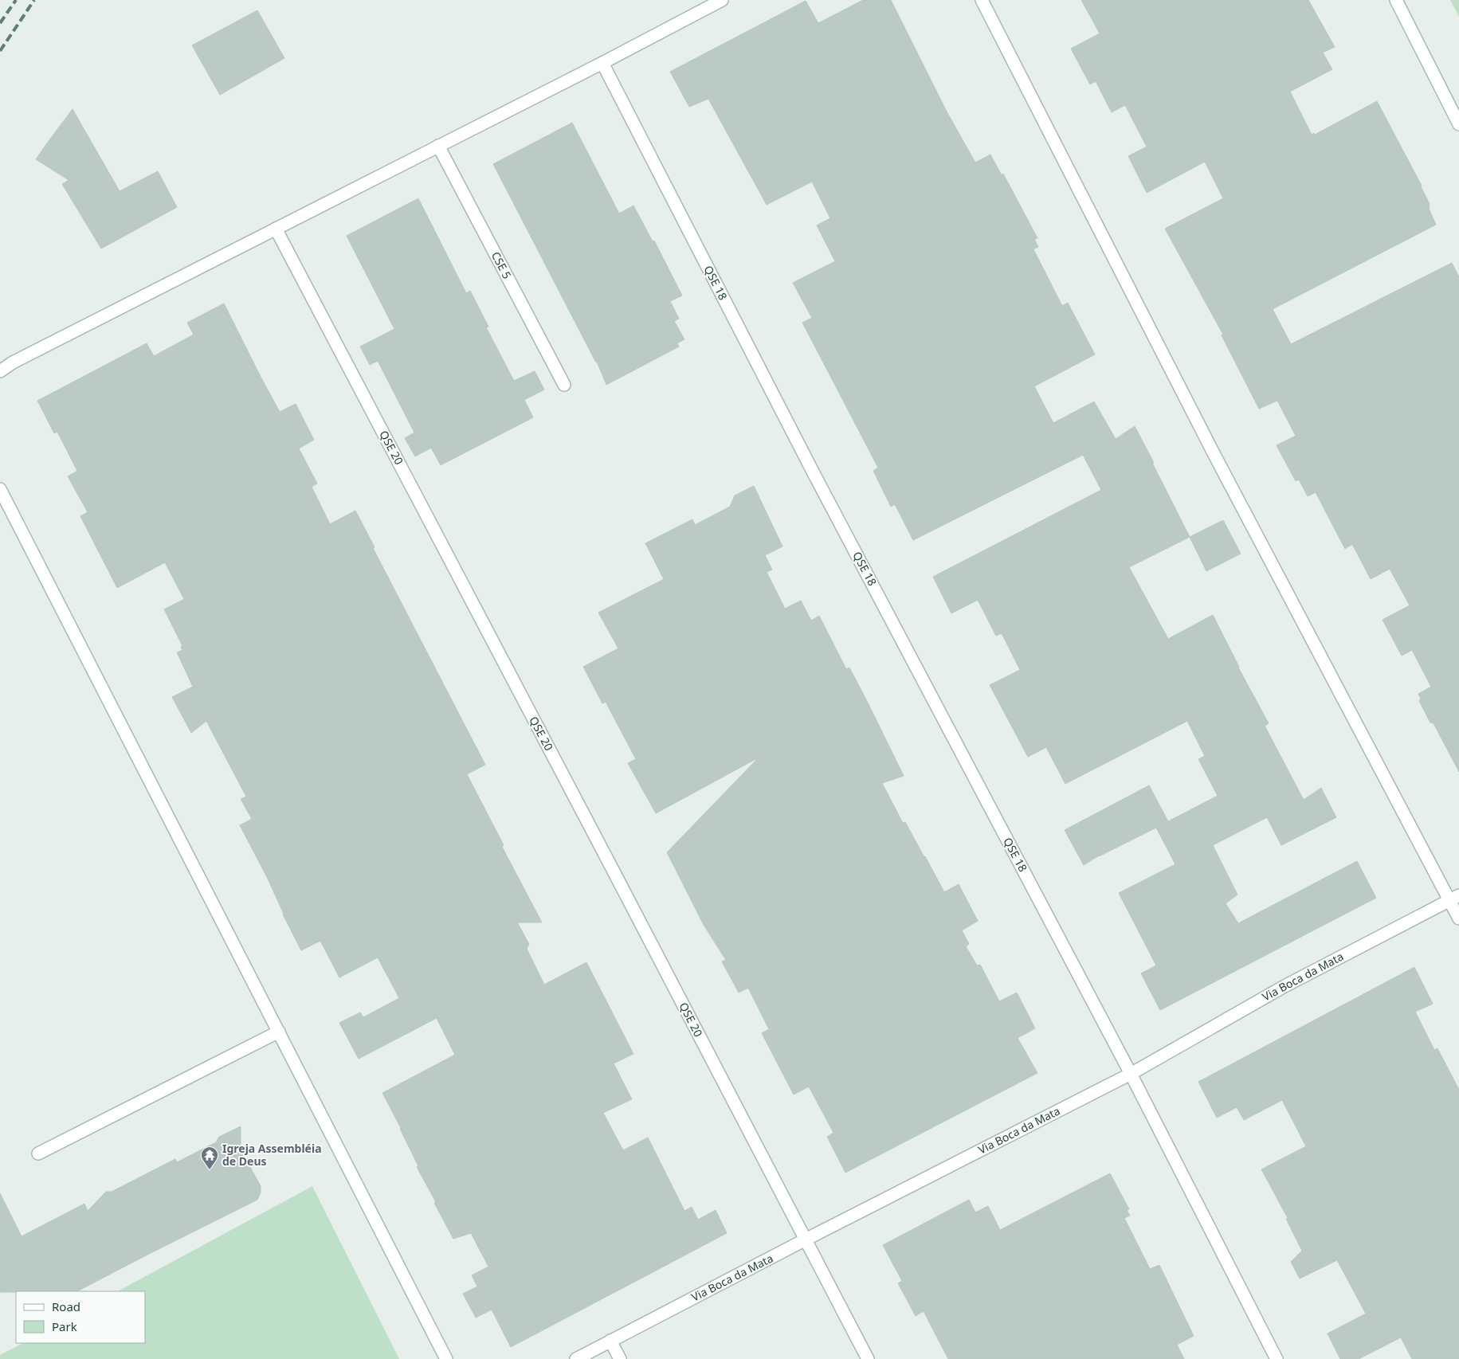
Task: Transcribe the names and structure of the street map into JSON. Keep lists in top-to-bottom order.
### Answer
{
  "streets": {
    "street": [
      "CSE 5",
      "QSE 18",
      "QSE 20",
      "Via Boca da Mata"
    ]
  },
  "crossings": [
    ["QSE 18", "Via Boca da Mata"],
    ["QSE 20", "Via Boca da Mata"]
  ],
  "places": {
    "temple": ["Igreja Assembléia de Deus"]
  },
  "legend": ["Road", "Park"]
}
